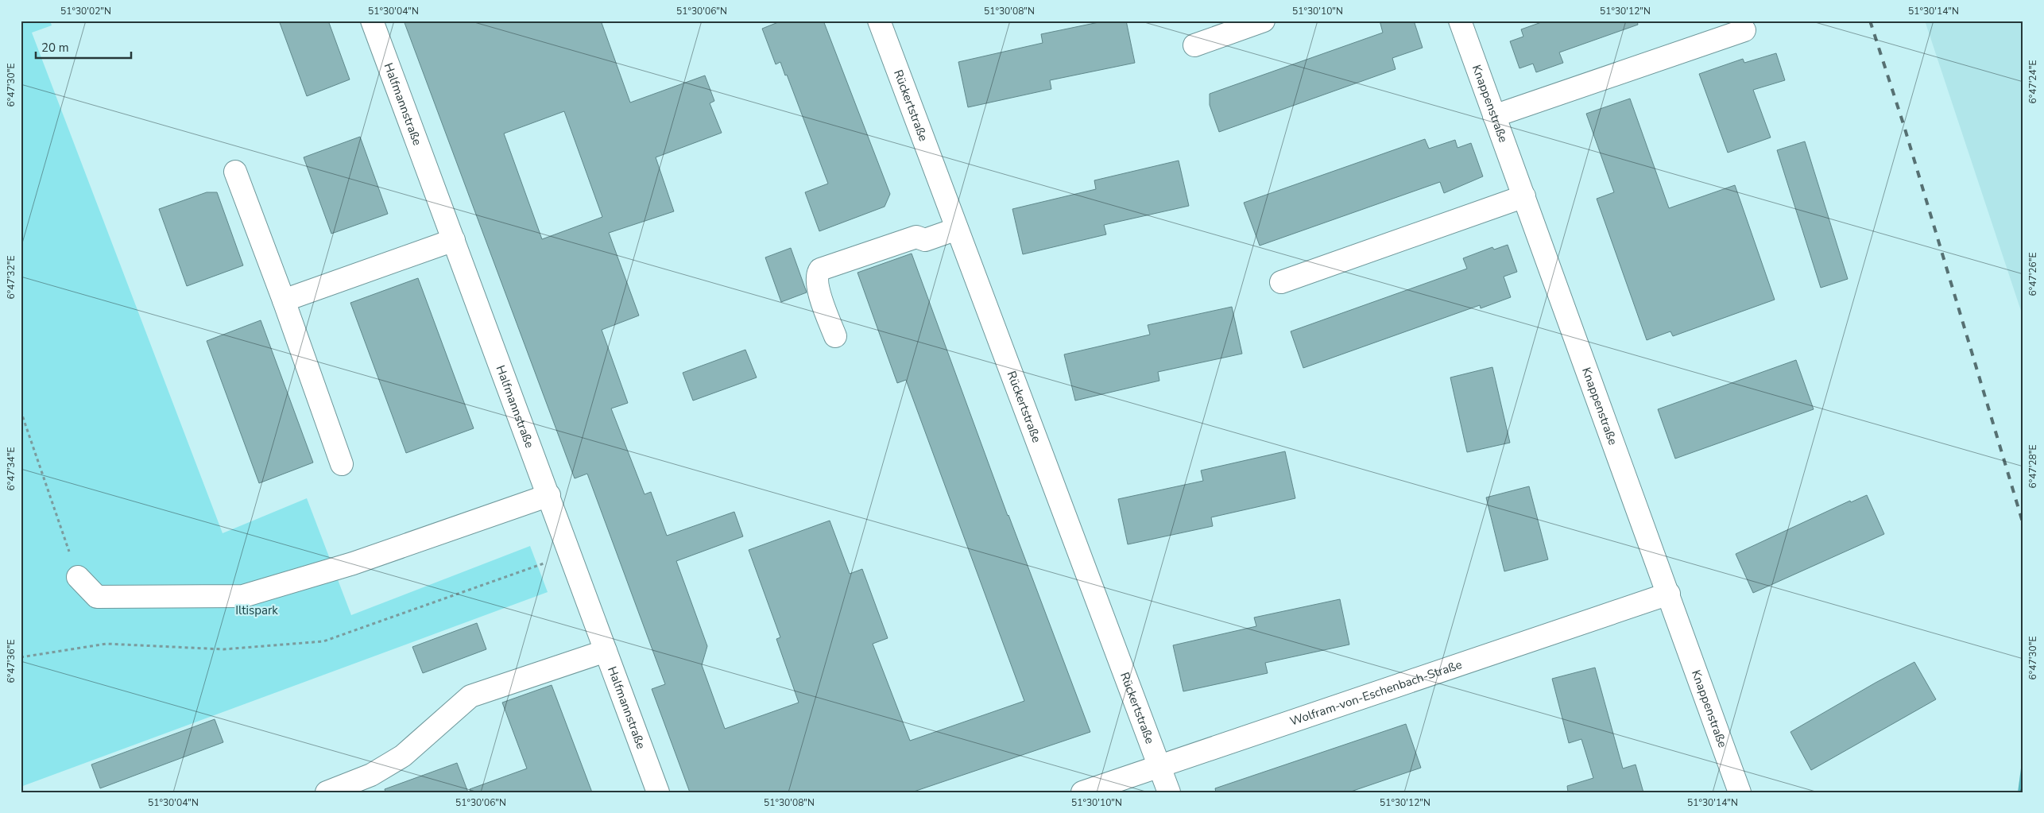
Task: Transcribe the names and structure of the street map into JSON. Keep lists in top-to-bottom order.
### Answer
{
  "streets": {
    "street": [
      "Knappenstraße",
      "Halfmannstraße",
      "Rückertstraße",
      "Wolfram-von-Eschenbach-Straße"
    ]
  },
  "crossings": [
    ["Knappenstraße", "Wolfram-von-Eschenbach-Straße"],
    ["Rückertstraße", "Wolfram-von-Eschenbach-Straße"]
  ],
  "parks": ["Iltispark"],
  "scale_bar": "20 m",
  "coordinates": [
    "51°30'02\"N",
    "51°30'04\"N",
    "51°30'06\"N",
    "51°30'08\"N",
    "51°30'10\"N",
    "51°30'12\"N",
    "51°30'14\"N",
    "6°47'24\"E",
    "6°47'30\"E",
    "6°47'26\"E",
    "6°47'32\"E",
    "6°47'28\"E",
    "6°47'34\"E",
    "6°47'36\"E"
  ]
}
